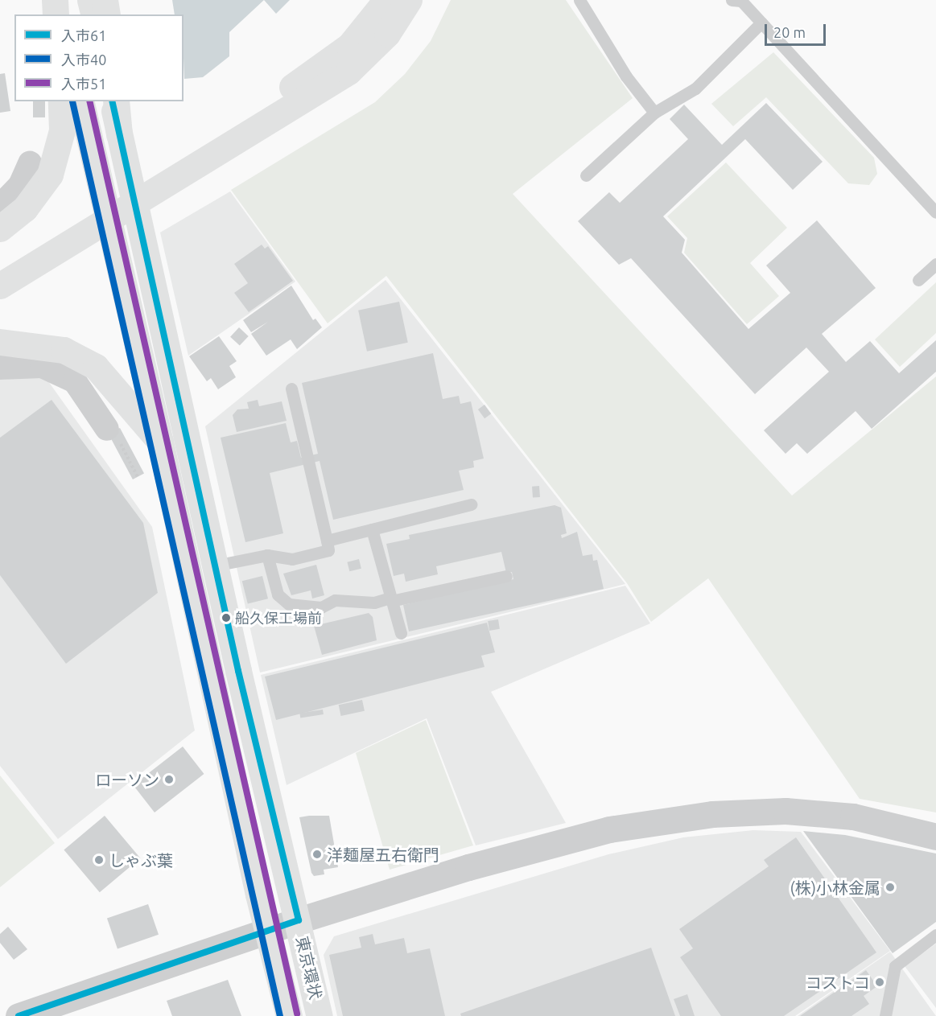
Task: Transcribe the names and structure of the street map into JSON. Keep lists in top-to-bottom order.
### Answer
{
  "streets": {
    "highway": ["東京環状"]
  },
  "places": [
    "船久保工場前",
    "ローソン",
    "洋麺屋五右衛門",
    "しゃぶ葉",
    "(株)小林金属",
    "コストコ"
  ],
  "lines": ["transit line 入市61", "transit line 入市40", "transit line 入市51"],
  "legend": ["入市61", "入市40", "入市51"],
  "scale_bar": "20 m"
}
